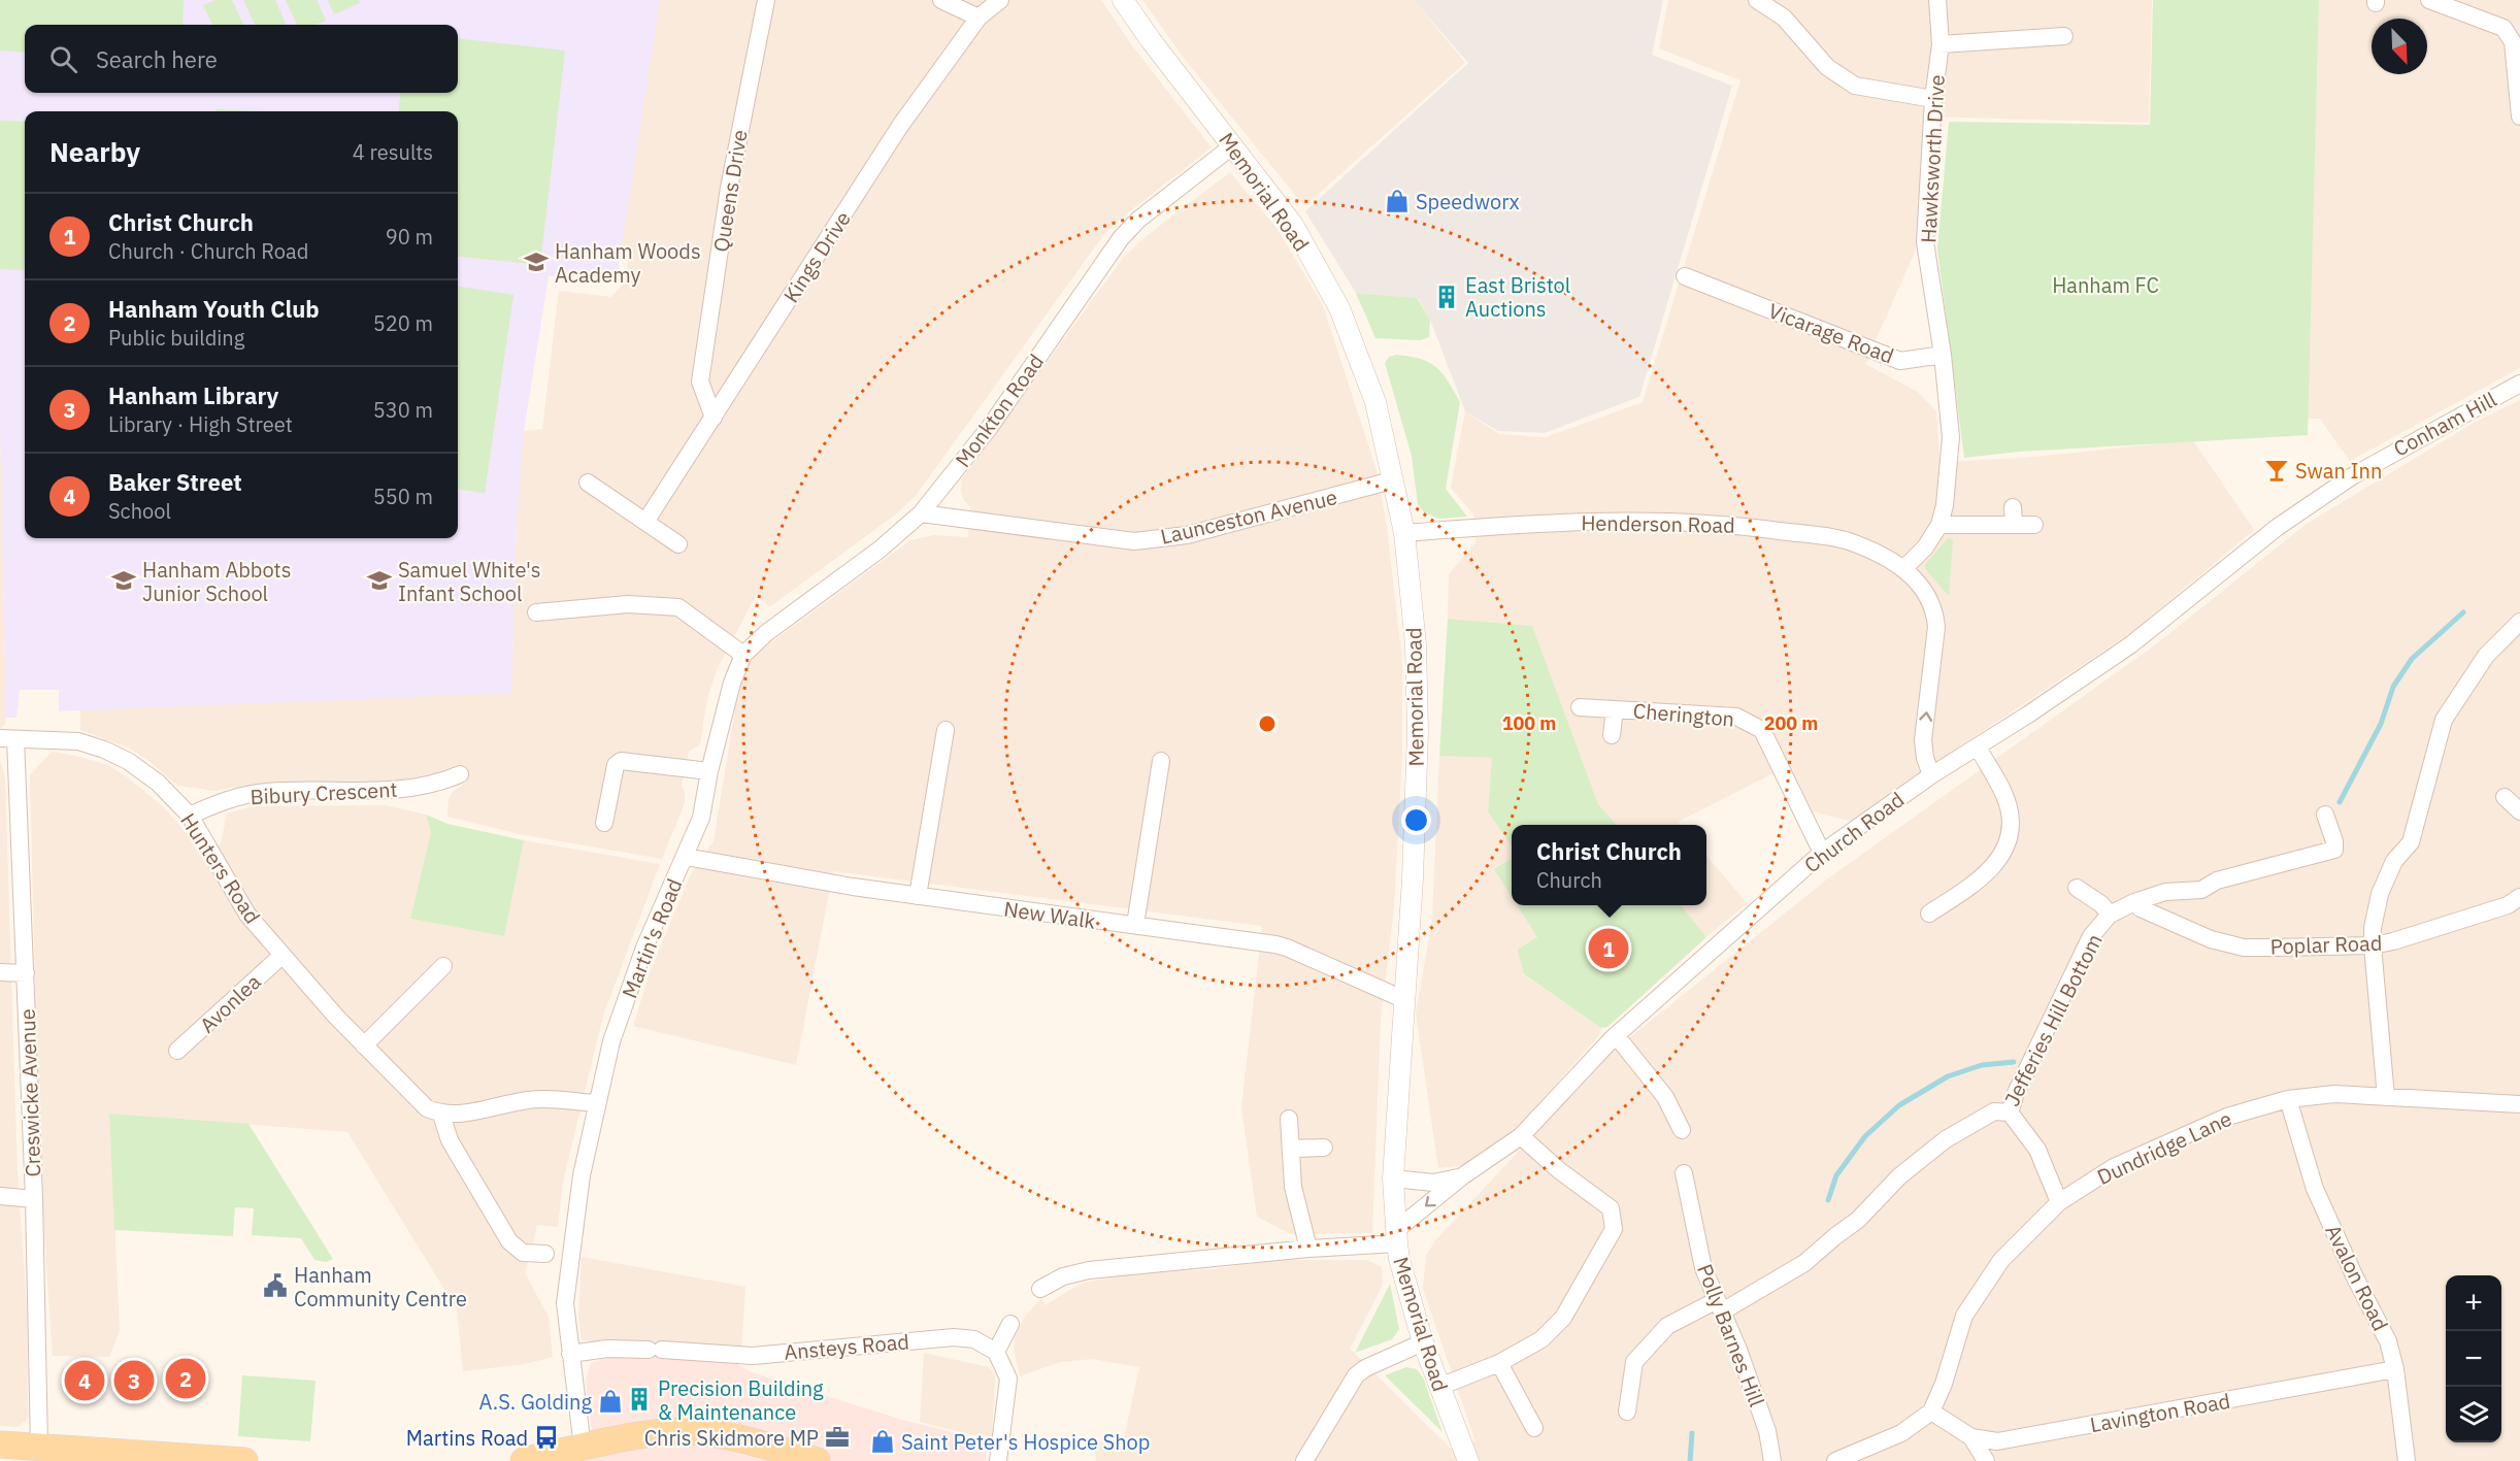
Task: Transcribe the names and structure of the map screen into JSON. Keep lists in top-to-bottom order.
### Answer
{
  "streets": {
    "street": [
      "Hawksworth Drive",
      "Queens Drive",
      "Memorial Road",
      "Kings Drive",
      "Vicarage Road",
      "Monkton Road",
      "Conham Hill",
      "Launceston Avenue",
      "Henderson Road",
      "Cherington",
      "Bibury Crescent",
      "Church Road",
      "Hunters Road",
      "New Walk",
      "Martin's Road",
      "Poplar Road",
      "Avonlea",
      "Jefferies Hill Bottom",
      "Creswicke Avenue",
      "Dundridge Lane",
      "Avalon Road",
      "Polly Barnes Hill",
      "Ansteys Road",
      "Lavington Road"
    ]
  },
  "crossings": [
    ["Hawksworth Drive", "Vicarage Road"],
    ["Queens Drive", "Kings Drive"],
    ["Memorial Road", "Monkton Road"],
    ["Memorial Road", "Launceston Avenue"],
    ["Memorial Road", "Henderson Road"],
    ["Memorial Road", "Church Road"],
    ["Memorial Road", "New Walk"],
    ["Monkton Road", "Launceston Avenue"],
    ["Monkton Road", "Martin's Road"],
    ["Conham Hill", "Church Road"],
    ["Cherington", "Church Road"],
    ["Bibury Crescent", "Hunters Road"],
    ["Hunters Road", "Avonlea"],
    ["Hunters Road", "Creswicke Avenue"],
    ["New Walk", "Martin's Road"],
    ["Martin's Road", "Ansteys Road"],
    ["Poplar Road", "Jefferies Hill Bottom"],
    ["Jefferies Hill Bottom", "Polly Barnes Hill"],
    ["Dundridge Lane", "Avalon Road"],
    ["Dundridge Lane", "Lavington Road"],
    ["Avalon Road", "Lavington Road"]
  ],
  "parks": ["Hanham FC"],
  "places": {
    "shop": ["Speedworx", "A.S. Golding", "Saint Peter's Hospice Shop"],
    "school or university": ["Hanham Woods Academy", "Hanham Abbots Junior School", "Samuel White's Infant School"],
    "building": ["East Bristol Auctions", "Precision Building & Maintenance"],
    "bar": ["Swan Inn"],
    "public building": ["Hanham Community Centre"],
    "bus stop": ["Martins Road"],
    "office": ["Chris Skidmore MP"]
  },
  "north": "bottom right",
  "page": {
    "search": "Search here",
    "heading": ["Nearby", "4 results"],
    "list": [
      {
        "mark": "1",
        "name": "Christ Church",
        "note": "Church · Church Road",
        "value": "90 m"
      },
      {
        "mark": "2",
        "name": "Hanham Youth Club",
        "note": "Public building",
        "value": "520 m"
      },
      {
        "mark": "3",
        "name": "Hanham Library",
        "note": "Library · High Street",
        "value": "530 m"
      },
      {
        "mark": "4",
        "name": "Baker Street",
        "note": "School",
        "value": "550 m"
      }
    ],
    "popup": ["Christ Church", "Church"],
    "pins": [
      "1",
      "2",
      "3",
      "4"
    ],
    "map_buttons": ["+", "−"]
  },
  "rings": ["100 m", "200 m"]
}
